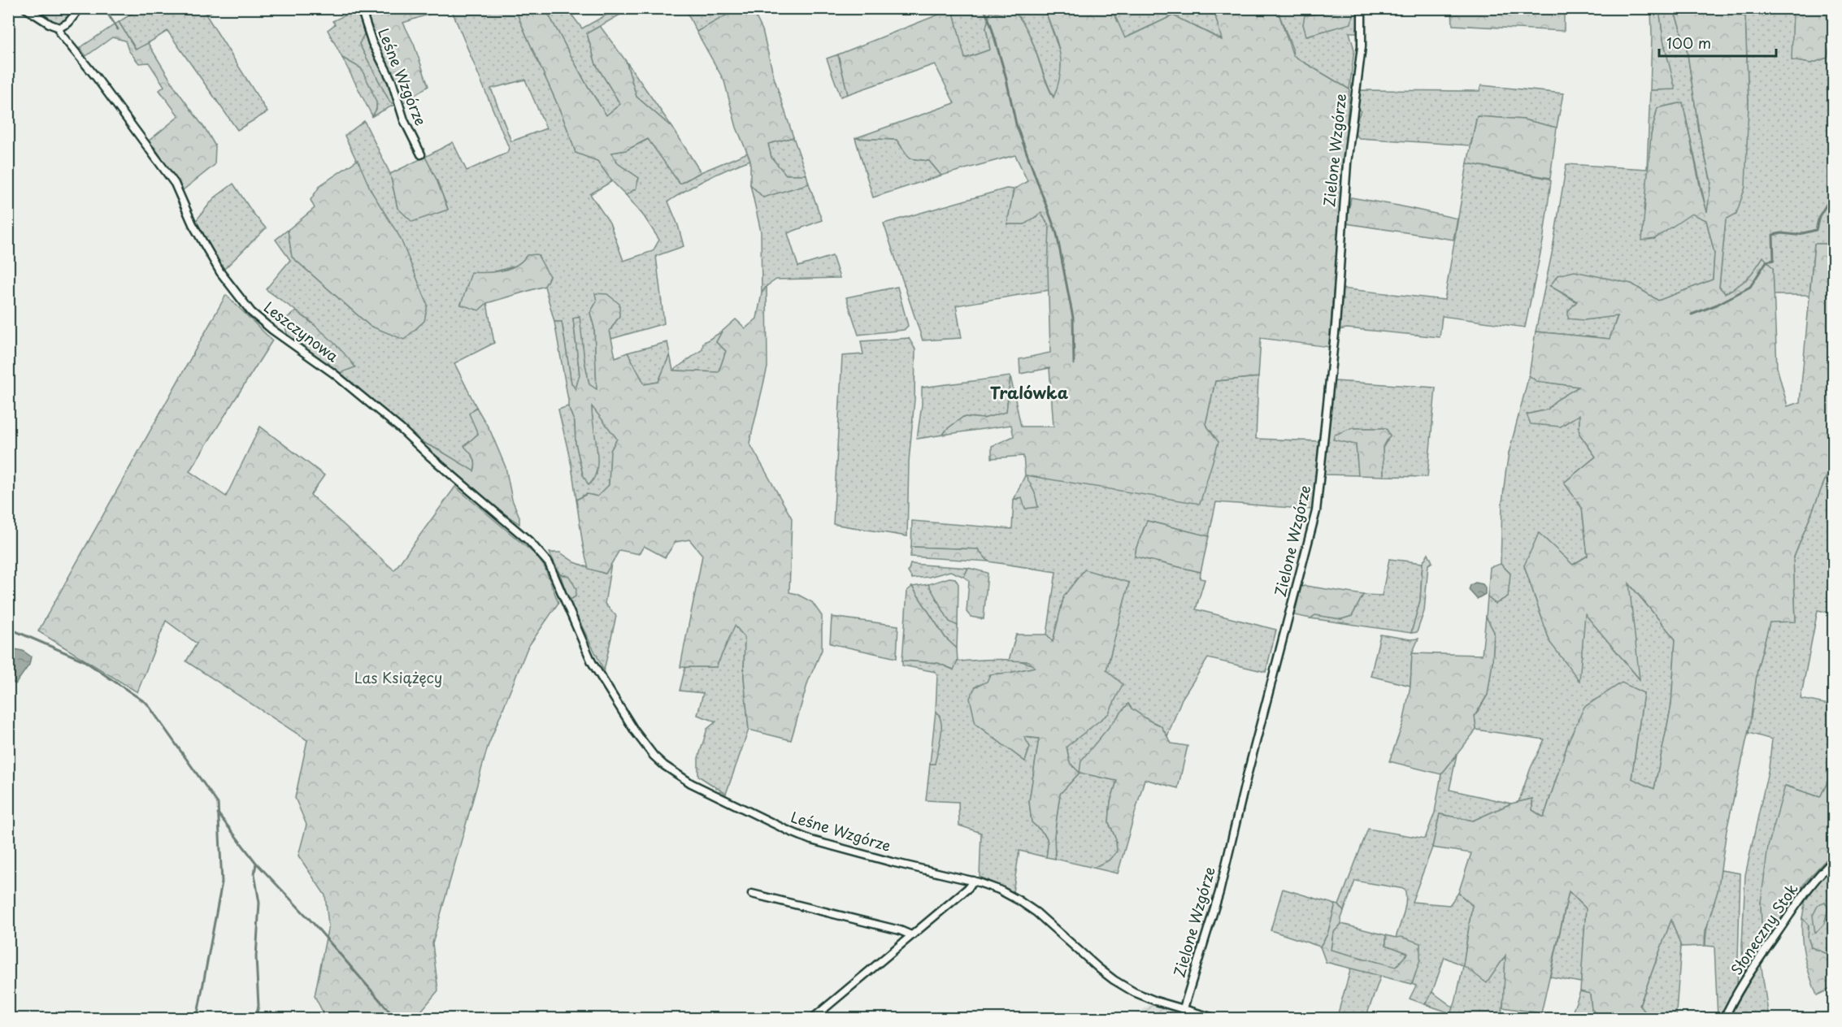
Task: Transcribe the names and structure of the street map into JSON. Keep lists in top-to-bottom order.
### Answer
{
  "streets": {
    "street": [
      "Leśne Wzgórze",
      "Zielone Wzgórze",
      "Leszczynowa",
      "Słoneczny Stok"
    ]
  },
  "crossings": [
    ["Leśne Wzgórze", "Zielone Wzgórze"],
    ["Leśne Wzgórze", "Leszczynowa"]
  ],
  "districts": ["Tralówka"],
  "parks": ["Las Książęcy"],
  "scale_bar": "100 m"
}
